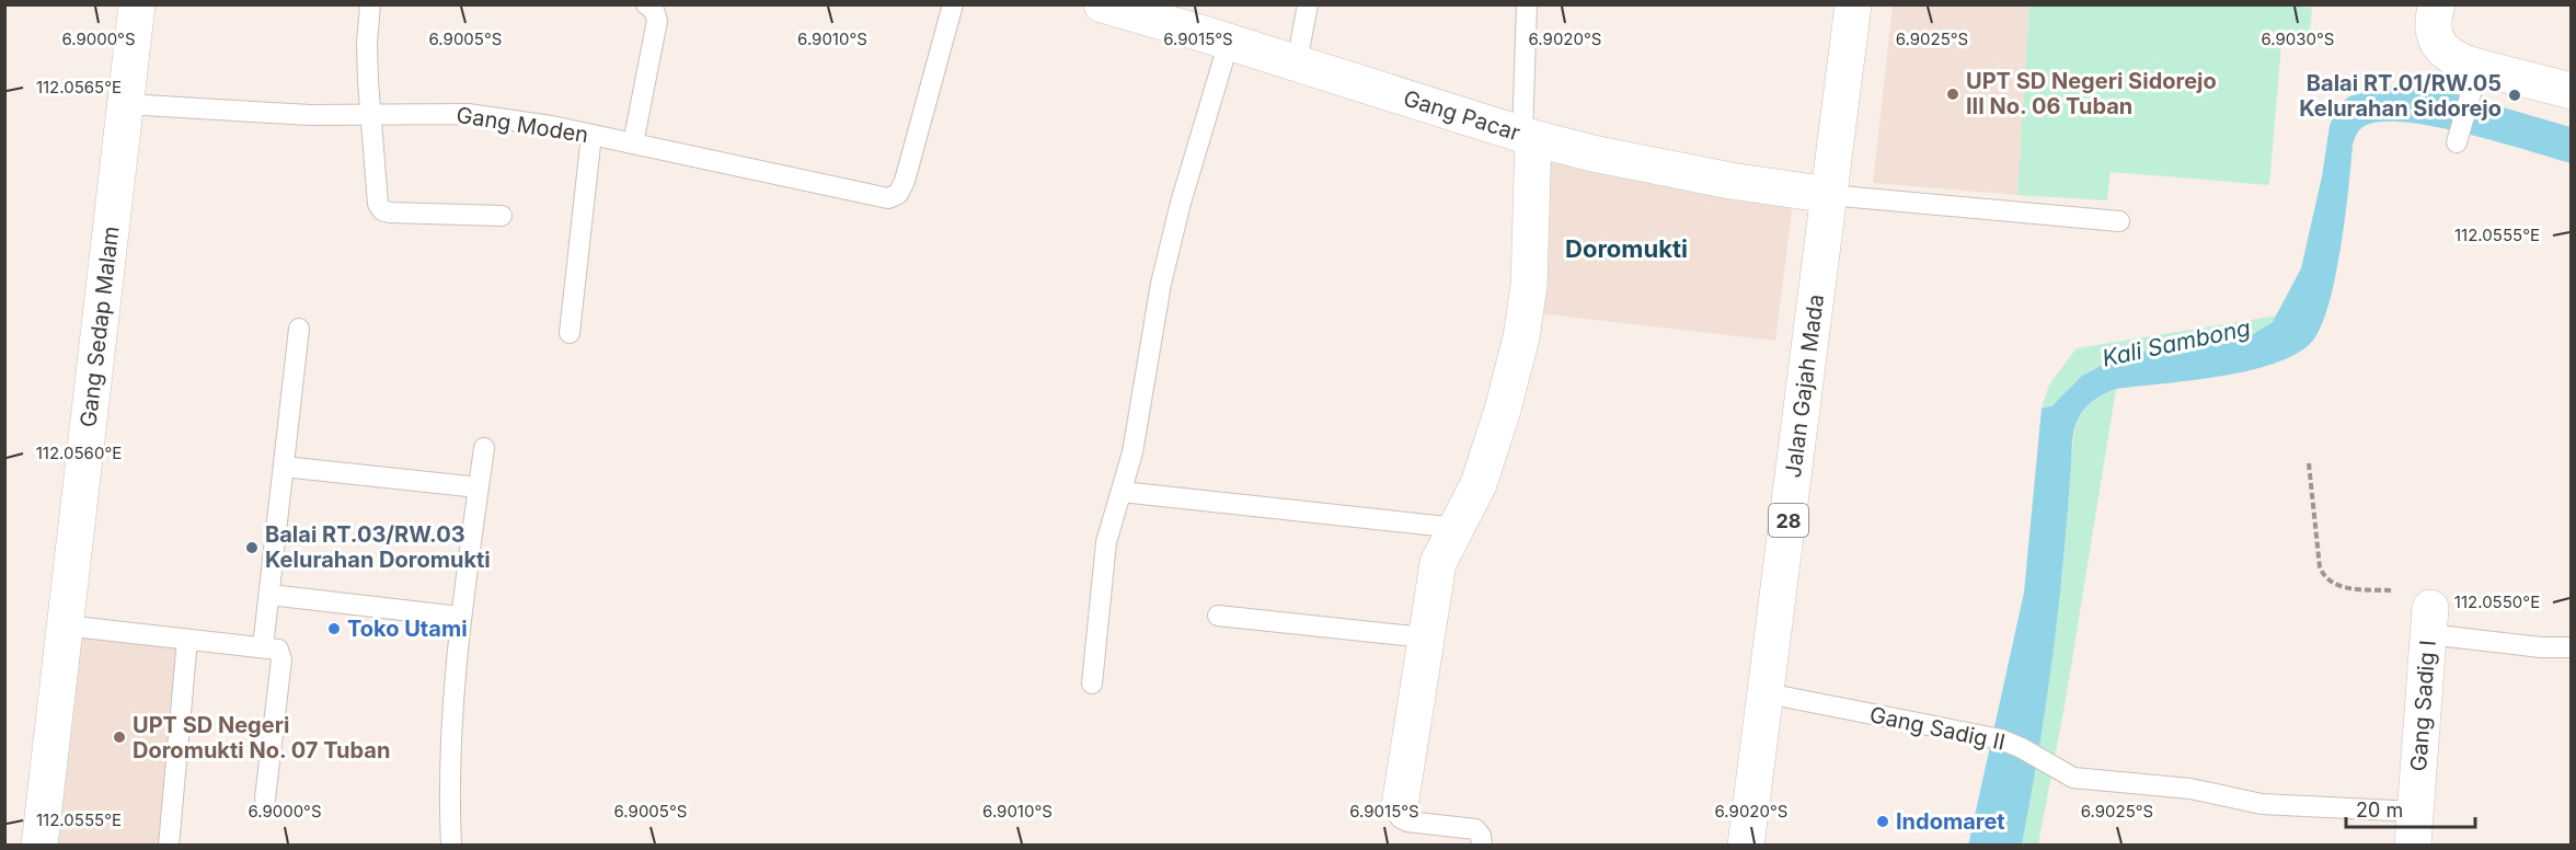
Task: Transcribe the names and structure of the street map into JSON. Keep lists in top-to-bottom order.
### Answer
{
  "streets": {
    "main road": [
      "Gang Pacar",
      "Gang Sedap Malam",
      "Jalan Gajah Mada",
      "28",
      "Gang Sadig I"
    ],
    "lane": ["Gang Moden", "Gang Sadig II"]
  },
  "crossings": [
    ["Gang Pacar", "Jalan Gajah Mada"],
    ["Gang Moden", "Gang Sedap Malam"],
    ["Jalan Gajah Mada", "Gang Sadig II"],
    ["Gang Sadig I", "Gang Sadig II"]
  ],
  "districts": ["Doromukti"],
  "water": ["Kali Sambong"],
  "places": [
    "UPT SD Negeri Sidorejo III No. 06 Tuban",
    "Balai RT.01/RW.05 Kelurahan Sidorejo",
    "Balai RT.03/RW.03 Kelurahan Doromukti",
    "Toko Utami",
    "UPT SD Negeri Doromukti No. 07 Tuban",
    "Indomaret"
  ],
  "scale_bar": "20 m",
  "coordinates": [
    "6.9000°S",
    "6.9005°S",
    "6.9010°S",
    "6.9015°S",
    "6.9020°S",
    "6.9025°S",
    "6.9030°S",
    "112.0565°E",
    "112.0555°E",
    "112.0560°E",
    "112.0550°E"
  ]
}
